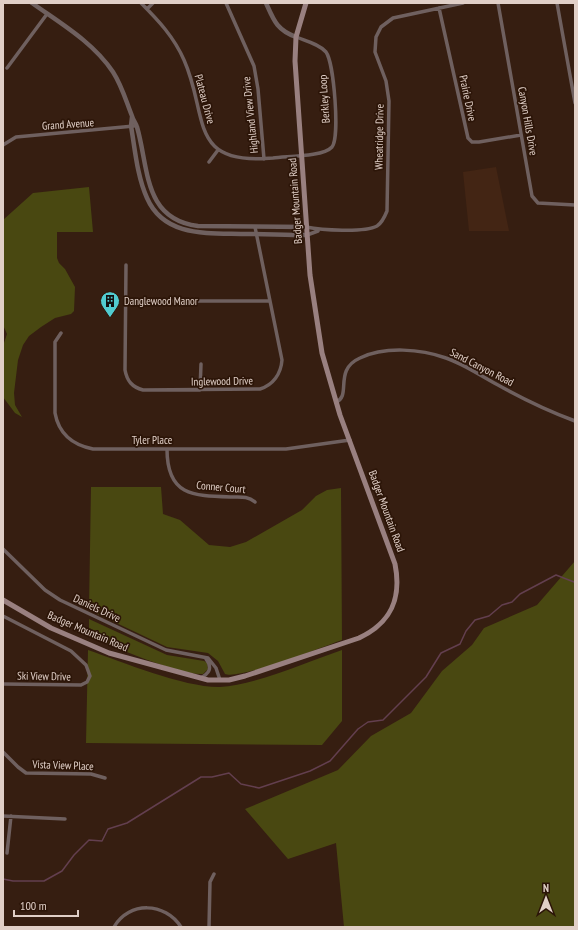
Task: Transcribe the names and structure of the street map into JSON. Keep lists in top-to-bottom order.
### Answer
{
  "streets": {
    "main road": ["Badger Mountain Road"],
    "street": [
      "Prairie Drive",
      "Plateau Drive",
      "Berkley Loop",
      "Highland View Drive",
      "Canyon Hills Drive",
      "Grand Avenue",
      "Wheatridge Drive",
      "Sand Canyon Road",
      "Inglewood Drive",
      "Tyler Place",
      "Conner Court",
      "Daniels Drive",
      "Ski View Drive",
      "Vista View Place"
    ]
  },
  "crossings": [
    ["Prairie Drive", "Canyon Hills Drive"],
    ["Prairie Drive", "Wheatridge Drive"],
    ["Berkley Loop", "Badger Mountain Road"],
    ["Wheatridge Drive", "Badger Mountain Road"],
    ["Badger Mountain Road", "Sand Canyon Road"],
    ["Badger Mountain Road", "Tyler Place"],
    ["Badger Mountain Road", "Daniels Drive"],
    ["Tyler Place", "Conner Court"]
  ],
  "places": {
    "building": ["Danglewood Manor"]
  },
  "scale_bar": "100 m",
  "north": "top"
}
